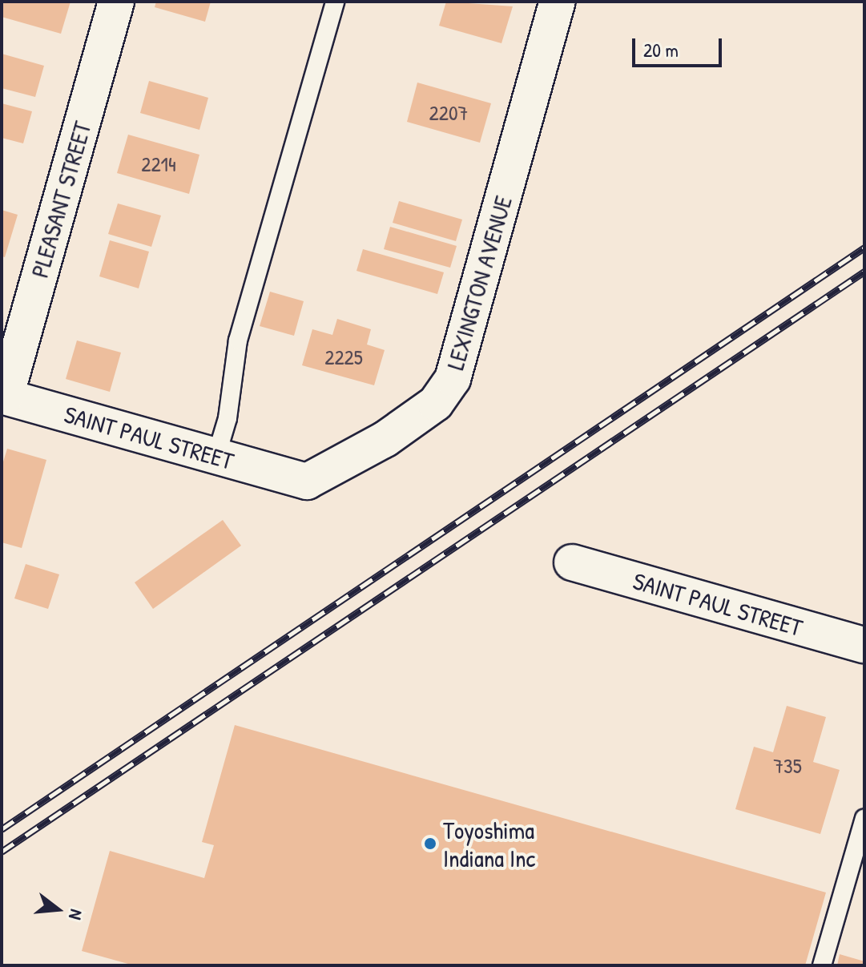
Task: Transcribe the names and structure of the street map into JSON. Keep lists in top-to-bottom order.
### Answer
{
  "streets": {
    "street": ["PLEASANT STREET", "LEXINGTON AVENUE", "SAINT PAUL STREET"]
  },
  "crossings": [
    ["PLEASANT STREET", "SAINT PAUL STREET"],
    ["LEXINGTON AVENUE", "SAINT PAUL STREET"]
  ],
  "places": ["Toyoshima Indiana Inc"],
  "house_numbers": [
    "2207",
    "2214",
    "2225",
    "735"
  ],
  "scale_bar": "20 m",
  "north": "right"
}
